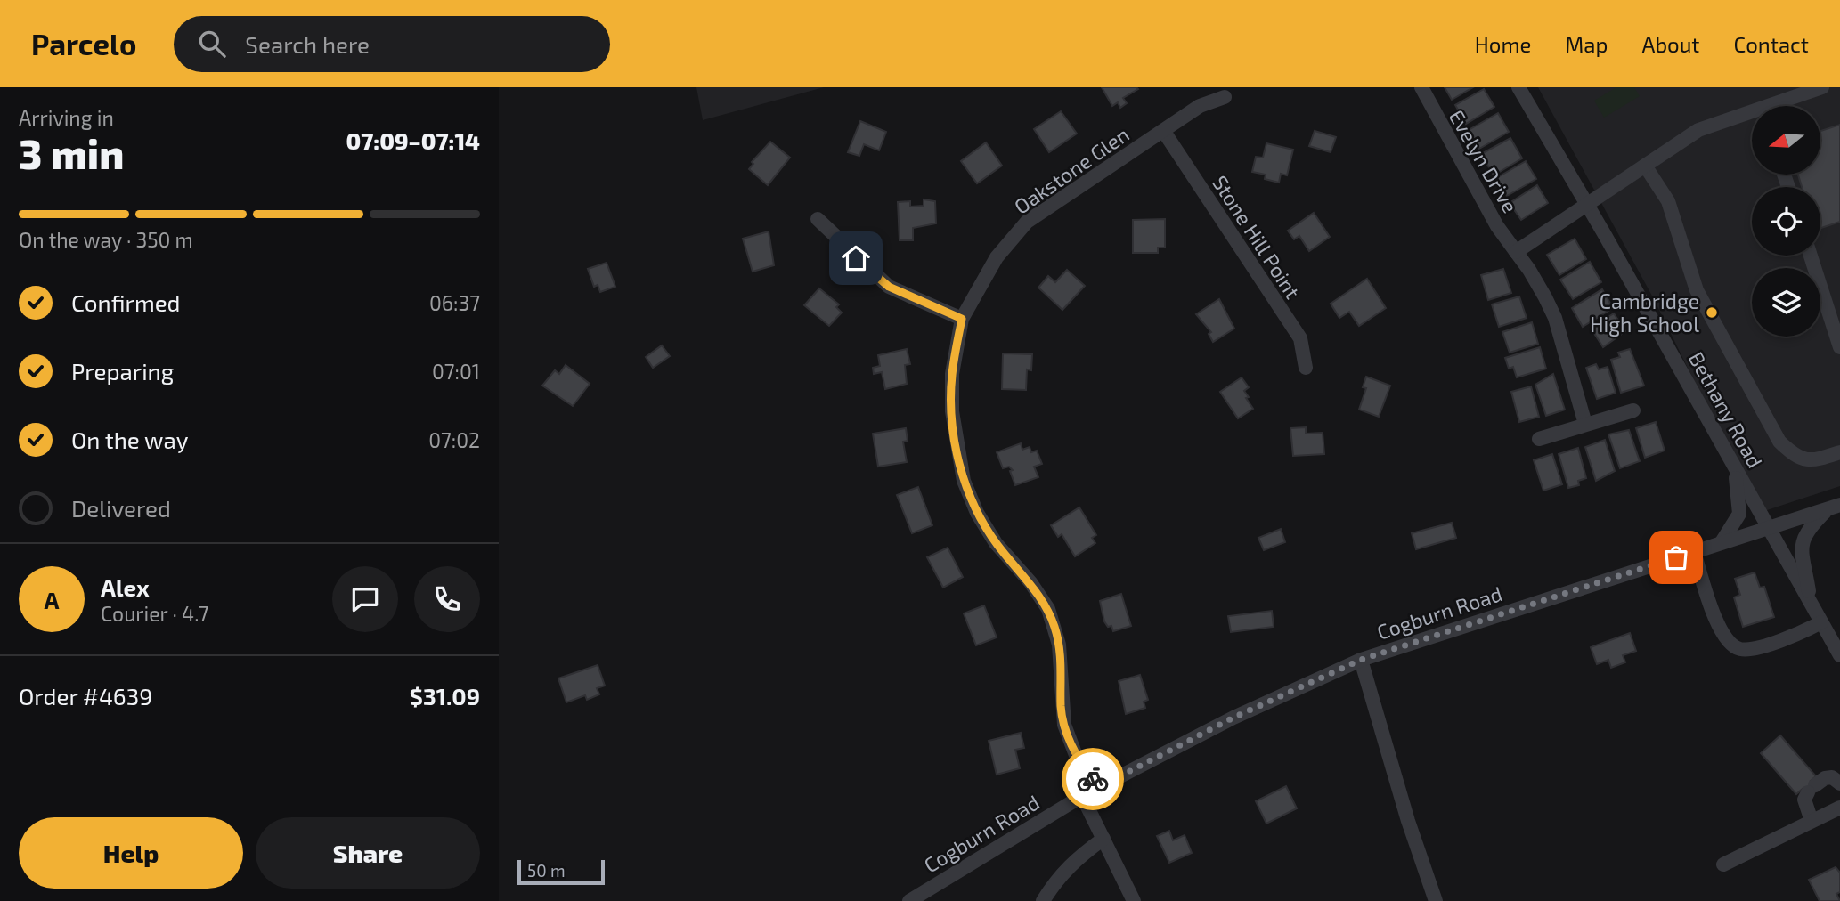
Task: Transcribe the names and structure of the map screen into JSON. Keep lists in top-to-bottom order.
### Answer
{
  "streets": {
    "street": [
      "Evelyn Drive",
      "Oakstone Glen",
      "Stone Hill Point",
      "Bethany Road",
      "Cogburn Road"
    ]
  },
  "crossings": [
    ["Oakstone Glen", "Stone Hill Point"],
    ["Oakstone Glen", "Cogburn Road"],
    ["Bethany Road", "Cogburn Road"]
  ],
  "places": ["Cambridge High School"],
  "scale_bar": "50 m",
  "north": "left",
  "page": {
    "header": "Parcelo",
    "search": "Search here",
    "nav": [
      "Home",
      "Map",
      "About",
      "Contact"
    ],
    "heading": ["3 min", "Arriving in", "07:09–07:14"],
    "panel": [
      "Alex",
      "Courier · 4.7",
      "Order #4639",
      "$31.09"
    ],
    "bar": "On the way · 350 m",
    "list": [
      ["Confirmed", "06:37"],
      ["Preparing", "07:01"],
      ["On the way", "07:02"],
      "Delivered"
    ],
    "round": "A",
    "buttons": ["Help", "Share"],
    "scale": "50 m"
  }
}
